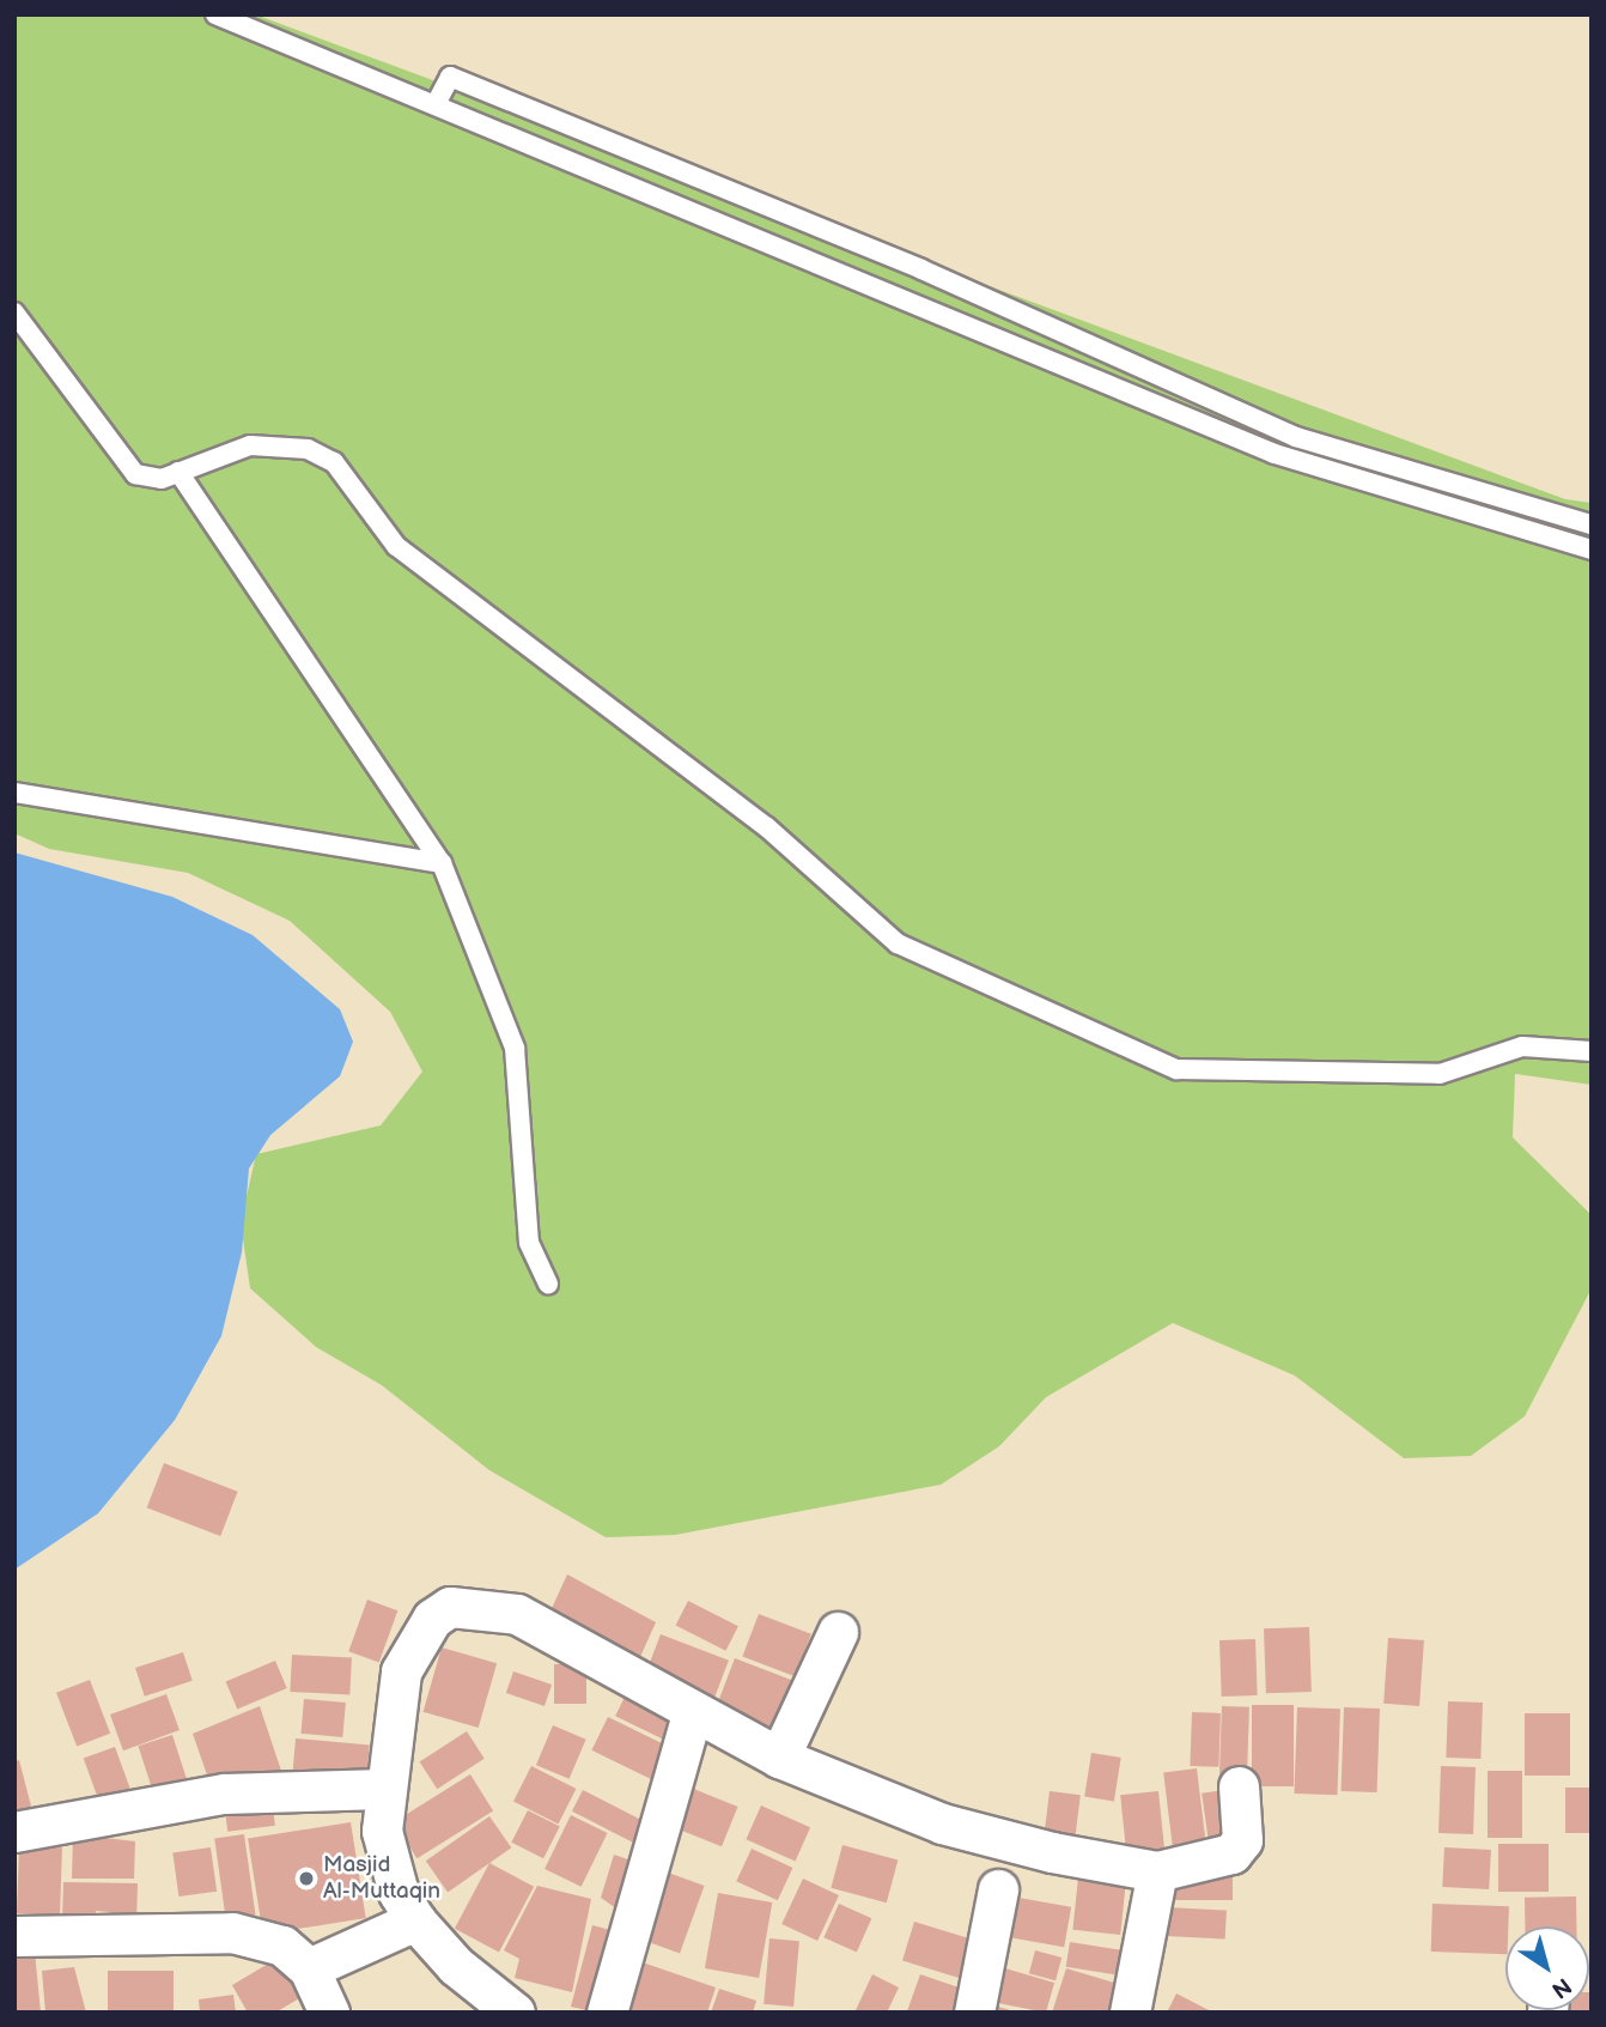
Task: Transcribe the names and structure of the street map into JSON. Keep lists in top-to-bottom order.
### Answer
{
  "places": ["Masjid Al-Muttaqin"],
  "north": "bottom right"
}
